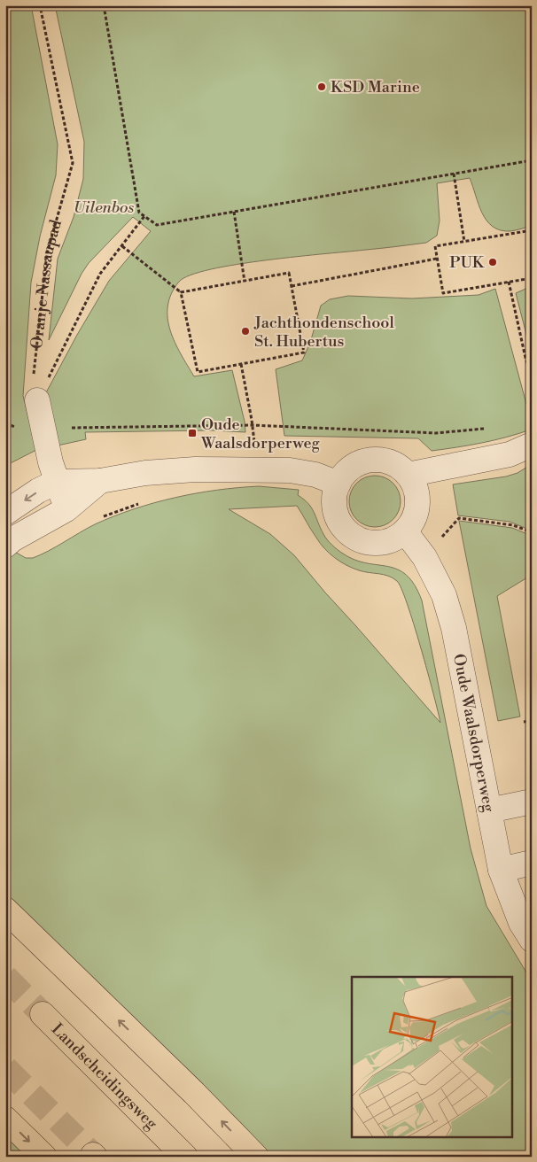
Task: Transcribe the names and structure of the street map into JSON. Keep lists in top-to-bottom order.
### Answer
{
  "streets": {
    "main road": ["Landscheidingsweg"],
    "street": ["Oude Waalsdorperweg"],
    "path": ["Oranje Nassaupad"]
  },
  "parks": ["Uilenbos"],
  "places": {
    "other": ["KSD Marine", "PUK", "Jachthondenschool St. Hubertus"],
    "transit": ["Oude Waalsdorperweg"]
  }
}
